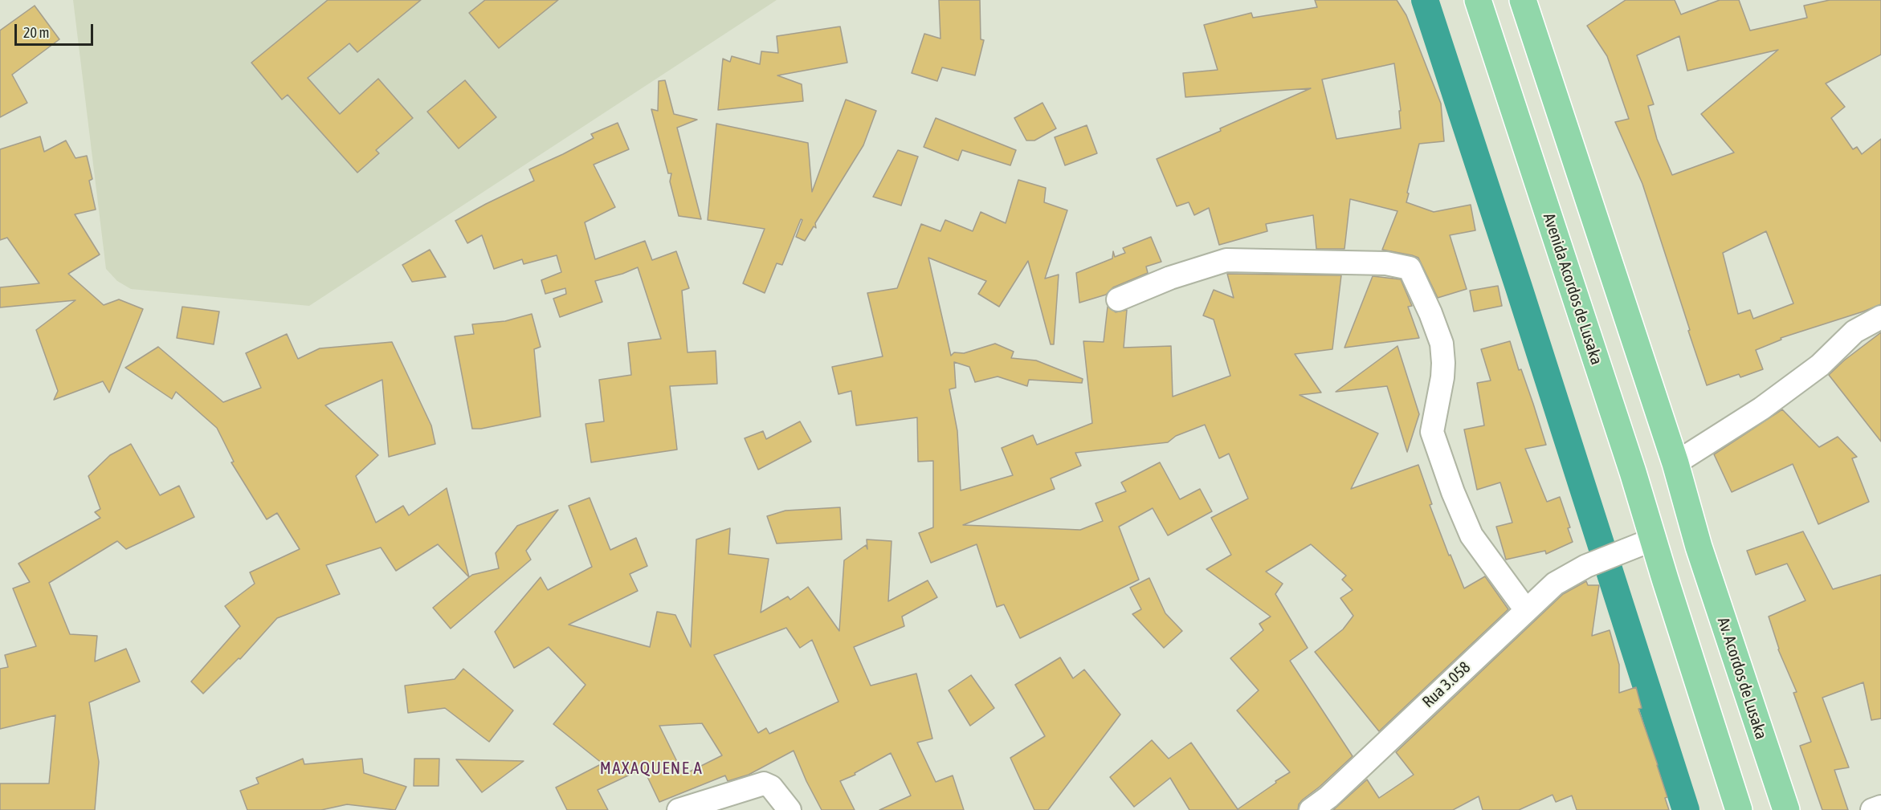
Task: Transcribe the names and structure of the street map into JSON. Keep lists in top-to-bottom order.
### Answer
{
  "streets": {
    "main road": ["Avenida Acordos de Lusaka", "Av. Acordos de Lusaka"],
    "street": ["Rua 3.058"]
  },
  "crossings": [
    ["Avenida Acordos de Lusaka", "Rua 3.058"]
  ],
  "districts": ["MAXAQUENE A"],
  "scale_bar": "20 m"
}
